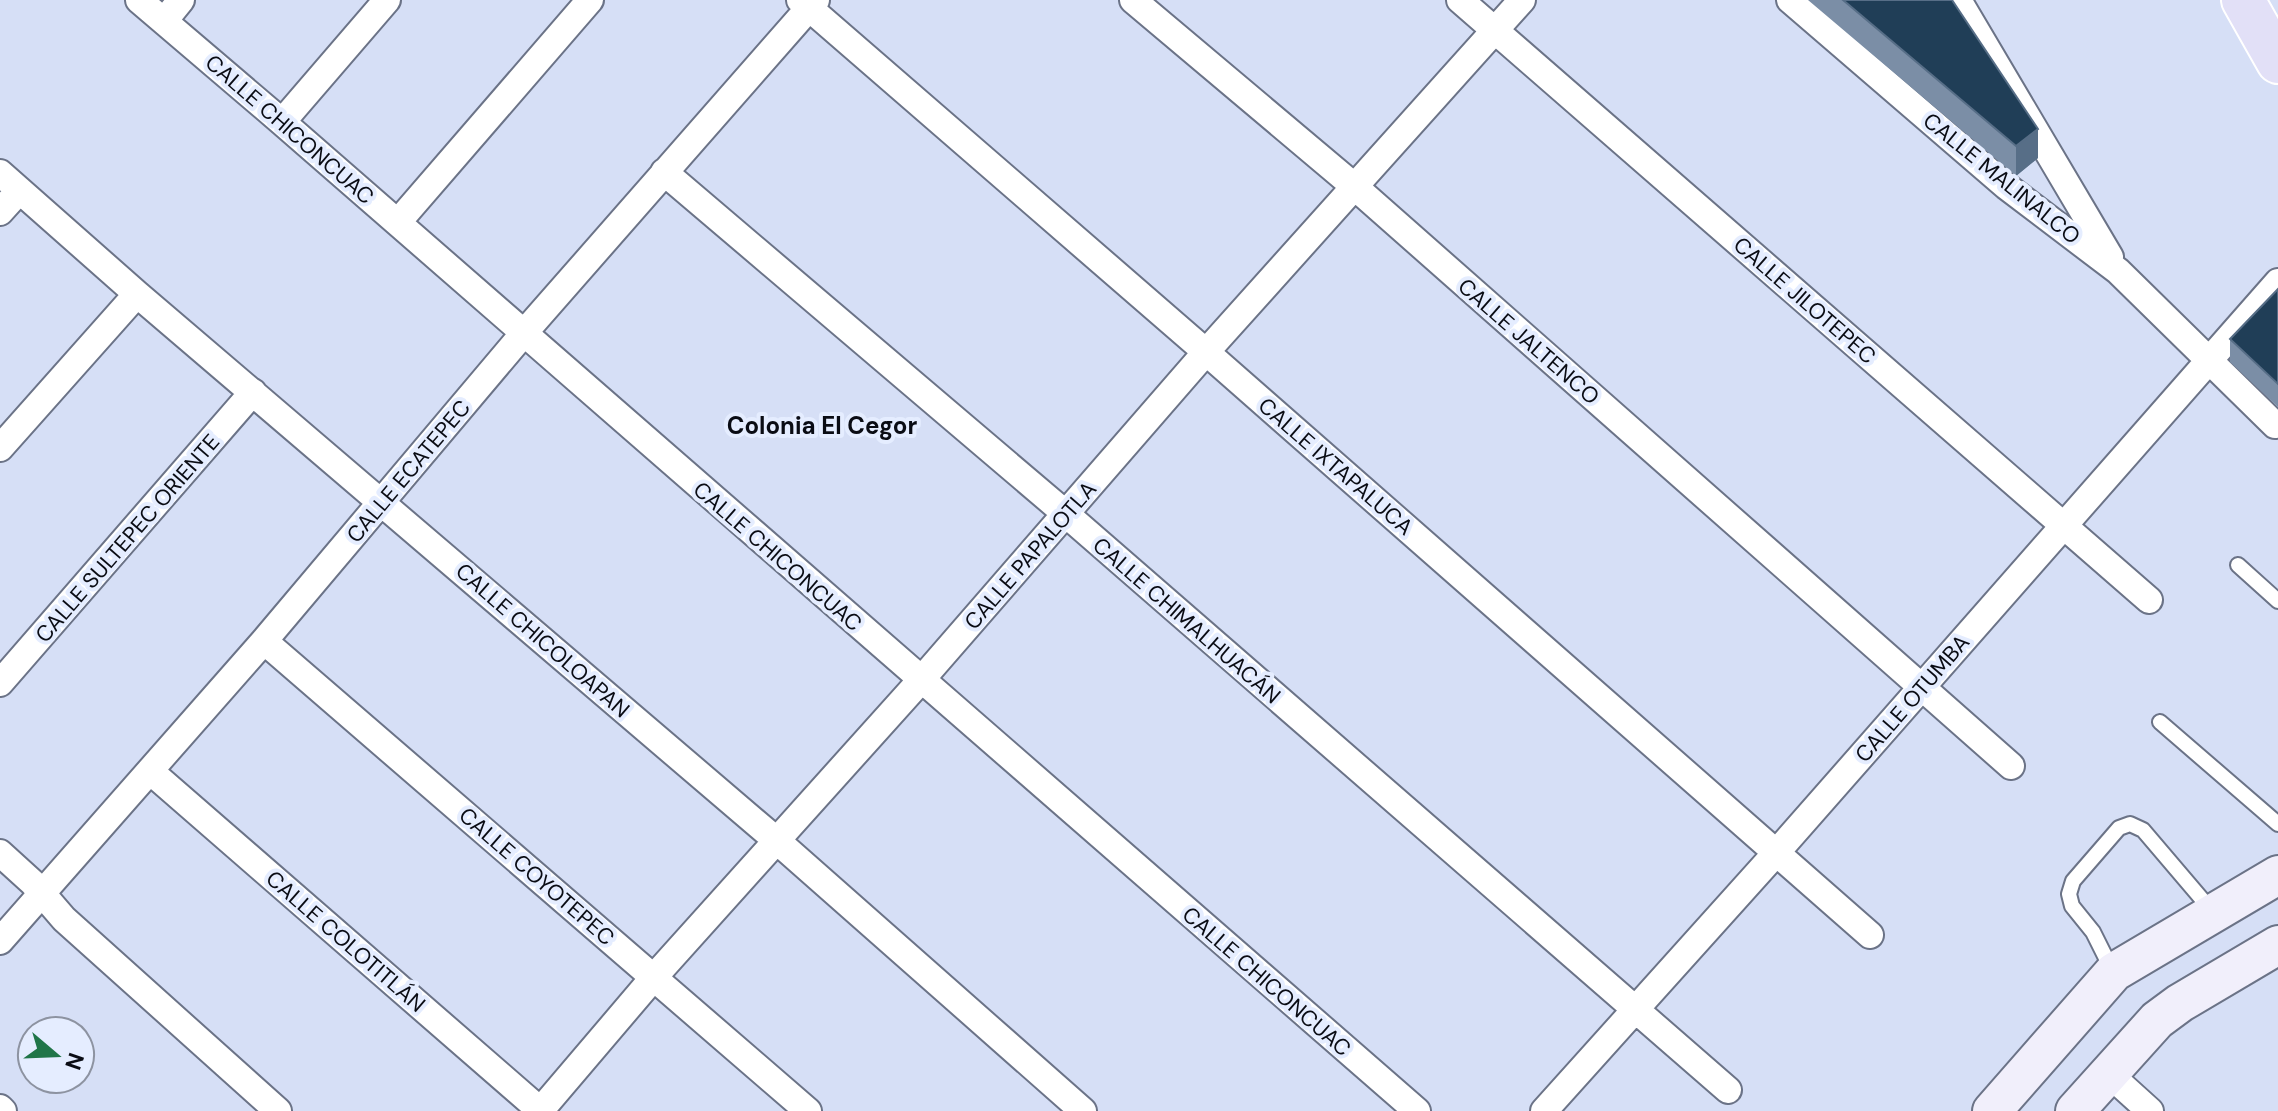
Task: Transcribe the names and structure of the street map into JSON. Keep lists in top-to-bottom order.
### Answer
{
  "streets": {
    "street": [
      "CALLE CHICONCUAC",
      "CALLE MALINALCO",
      "CALLE JILOTEPEC",
      "CALLE JALTENCO",
      "CALLE IXTAPALUCA",
      "CALLE ECATEPEC",
      "CALLE SULTEPEC ORIENTE",
      "CALLE PAPALOTLA",
      "CALLE CHIMALHUACÁN",
      "CALLE CHICOLOAPAN",
      "CALLE OTUMBA",
      "CALLE COYOTEPEC",
      "CALLE COLOTITLÁN"
    ]
  },
  "crossings": [
    ["CALLE CHICONCUAC", "CALLE ECATEPEC"],
    ["CALLE CHICONCUAC", "CALLE PAPALOTLA"],
    ["CALLE MALINALCO", "CALLE OTUMBA"],
    ["CALLE JILOTEPEC", "CALLE PAPALOTLA"],
    ["CALLE JILOTEPEC", "CALLE OTUMBA"],
    ["CALLE JALTENCO", "CALLE PAPALOTLA"],
    ["CALLE JALTENCO", "CALLE OTUMBA"],
    ["CALLE IXTAPALUCA", "CALLE ECATEPEC"],
    ["CALLE IXTAPALUCA", "CALLE PAPALOTLA"],
    ["CALLE IXTAPALUCA", "CALLE OTUMBA"],
    ["CALLE ECATEPEC", "CALLE CHIMALHUACÁN"],
    ["CALLE ECATEPEC", "CALLE CHICOLOAPAN"],
    ["CALLE ECATEPEC", "CALLE COYOTEPEC"],
    ["CALLE ECATEPEC", "CALLE COLOTITLÁN"],
    ["CALLE SULTEPEC ORIENTE", "CALLE CHICOLOAPAN"],
    ["CALLE PAPALOTLA", "CALLE CHIMALHUACÁN"],
    ["CALLE PAPALOTLA", "CALLE CHICOLOAPAN"],
    ["CALLE PAPALOTLA", "CALLE COYOTEPEC"],
    ["CALLE PAPALOTLA", "CALLE COLOTITLÁN"],
    ["CALLE CHIMALHUACÁN", "CALLE OTUMBA"]
  ],
  "districts": ["Colonia El Cegor"],
  "north": "right"
}
